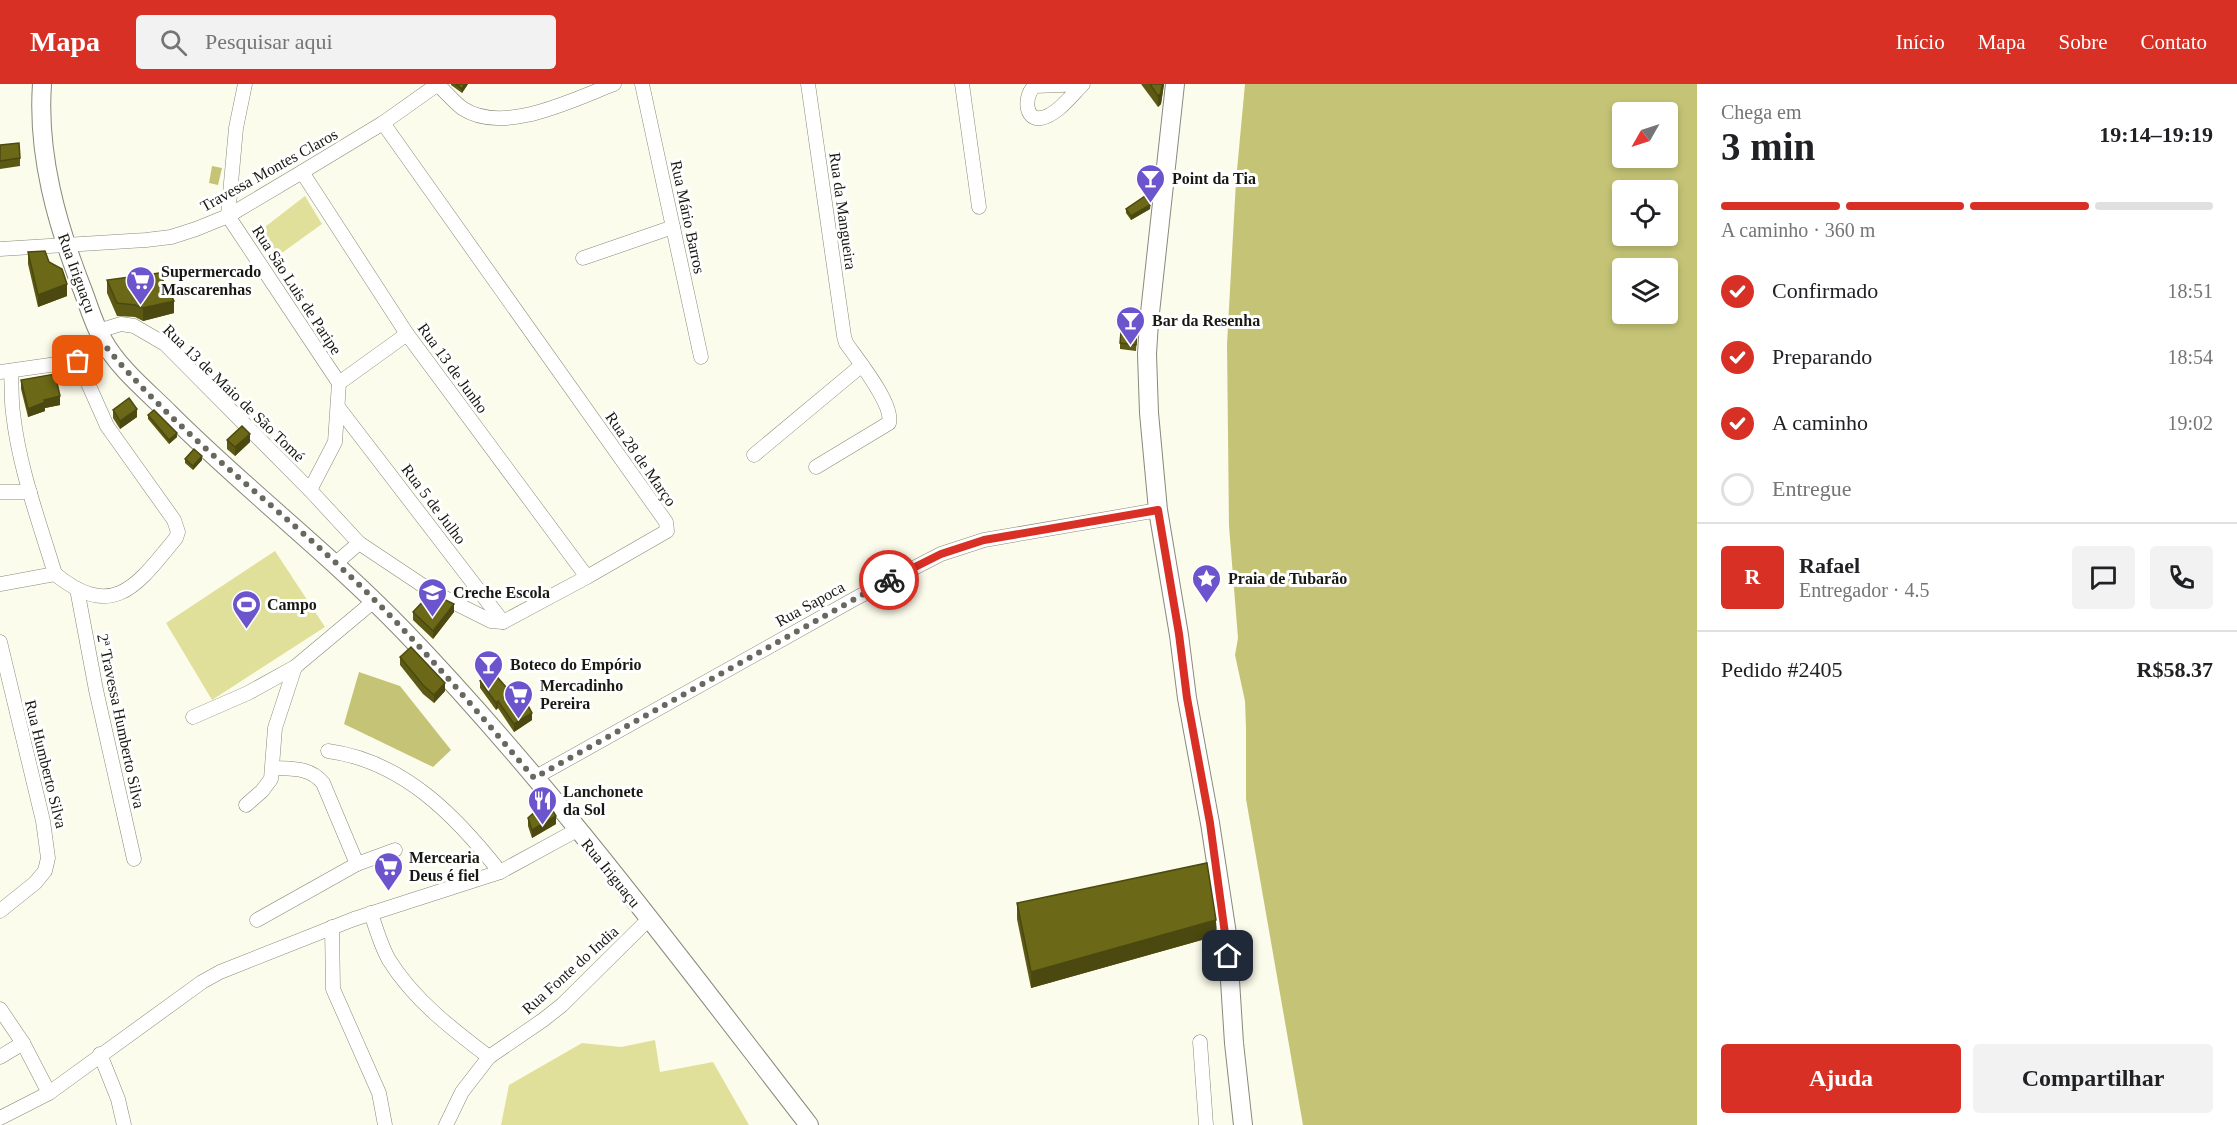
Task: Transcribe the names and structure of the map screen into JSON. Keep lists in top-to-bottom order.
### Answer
{
  "streets": {
    "main road": ["Rua Iriguaçu"],
    "street": [
      "Travessa Montes Claros",
      "Rua da Mangueira",
      "Rua Mário Barros",
      "Rua São Luis de Paripe",
      "Rua 13 de Junho",
      "Rua 13 de Maio de São Tomé",
      "Rua 28 de Março",
      "Rua 5 de Julho",
      "Rua Sapoca",
      "2ª Travessa Humberto Silva",
      "Rua Humberto Silva",
      "Rua Fonte do India"
    ]
  },
  "crossings": [
    ["Travessa Montes Claros", "Rua Iriguaçu"],
    ["Travessa Montes Claros", "Rua São Luis de Paripe"],
    ["Travessa Montes Claros", "Rua 13 de Junho"],
    ["Travessa Montes Claros", "Rua 28 de Março"],
    ["Rua Iriguaçu", "Rua 13 de Maio de São Tomé"],
    ["Rua Iriguaçu", "Rua Sapoca"],
    ["Rua Iriguaçu", "Rua Fonte do India"],
    ["Rua São Luis de Paripe", "Rua 13 de Maio de São Tomé"],
    ["Rua 13 de Junho", "Rua 28 de Março"],
    ["Rua 13 de Maio de São Tomé", "Rua 5 de Julho"],
    ["Rua 28 de Março", "Rua 5 de Julho"]
  ],
  "places": {
    "bar": ["Point da Tia", "Bar da Resenha", "Boteco do Empório"],
    "supermarket": ["Supermercado Mascarenhas", "Mercadinho Pereira", "Mercearia Deus é fiel"],
    "place": ["Praia de Tubarão"],
    "school or university": ["Creche Escola"],
    "sports": ["Campo"],
    "restaurant": ["Lanchonete da Sol"]
  },
  "north": "bottom left",
  "page": {
    "header": "Mapa",
    "search": "Pesquisar aqui",
    "nav": [
      "Início",
      "Mapa",
      "Sobre",
      "Contato"
    ],
    "heading": ["3 min", "Chega em", "19:14–19:19"],
    "panel": [
      "Rafael",
      "Entregador · 4.5",
      "Pedido #2405",
      "R$58.37"
    ],
    "bar": "A caminho · 360 m",
    "list": [
      ["Confirmado", "18:51"],
      ["Preparando", "18:54"],
      ["A caminho", "19:02"],
      "Entregue"
    ],
    "round": "R",
    "buttons": ["Ajuda", "Compartilhar"]
  }
}
